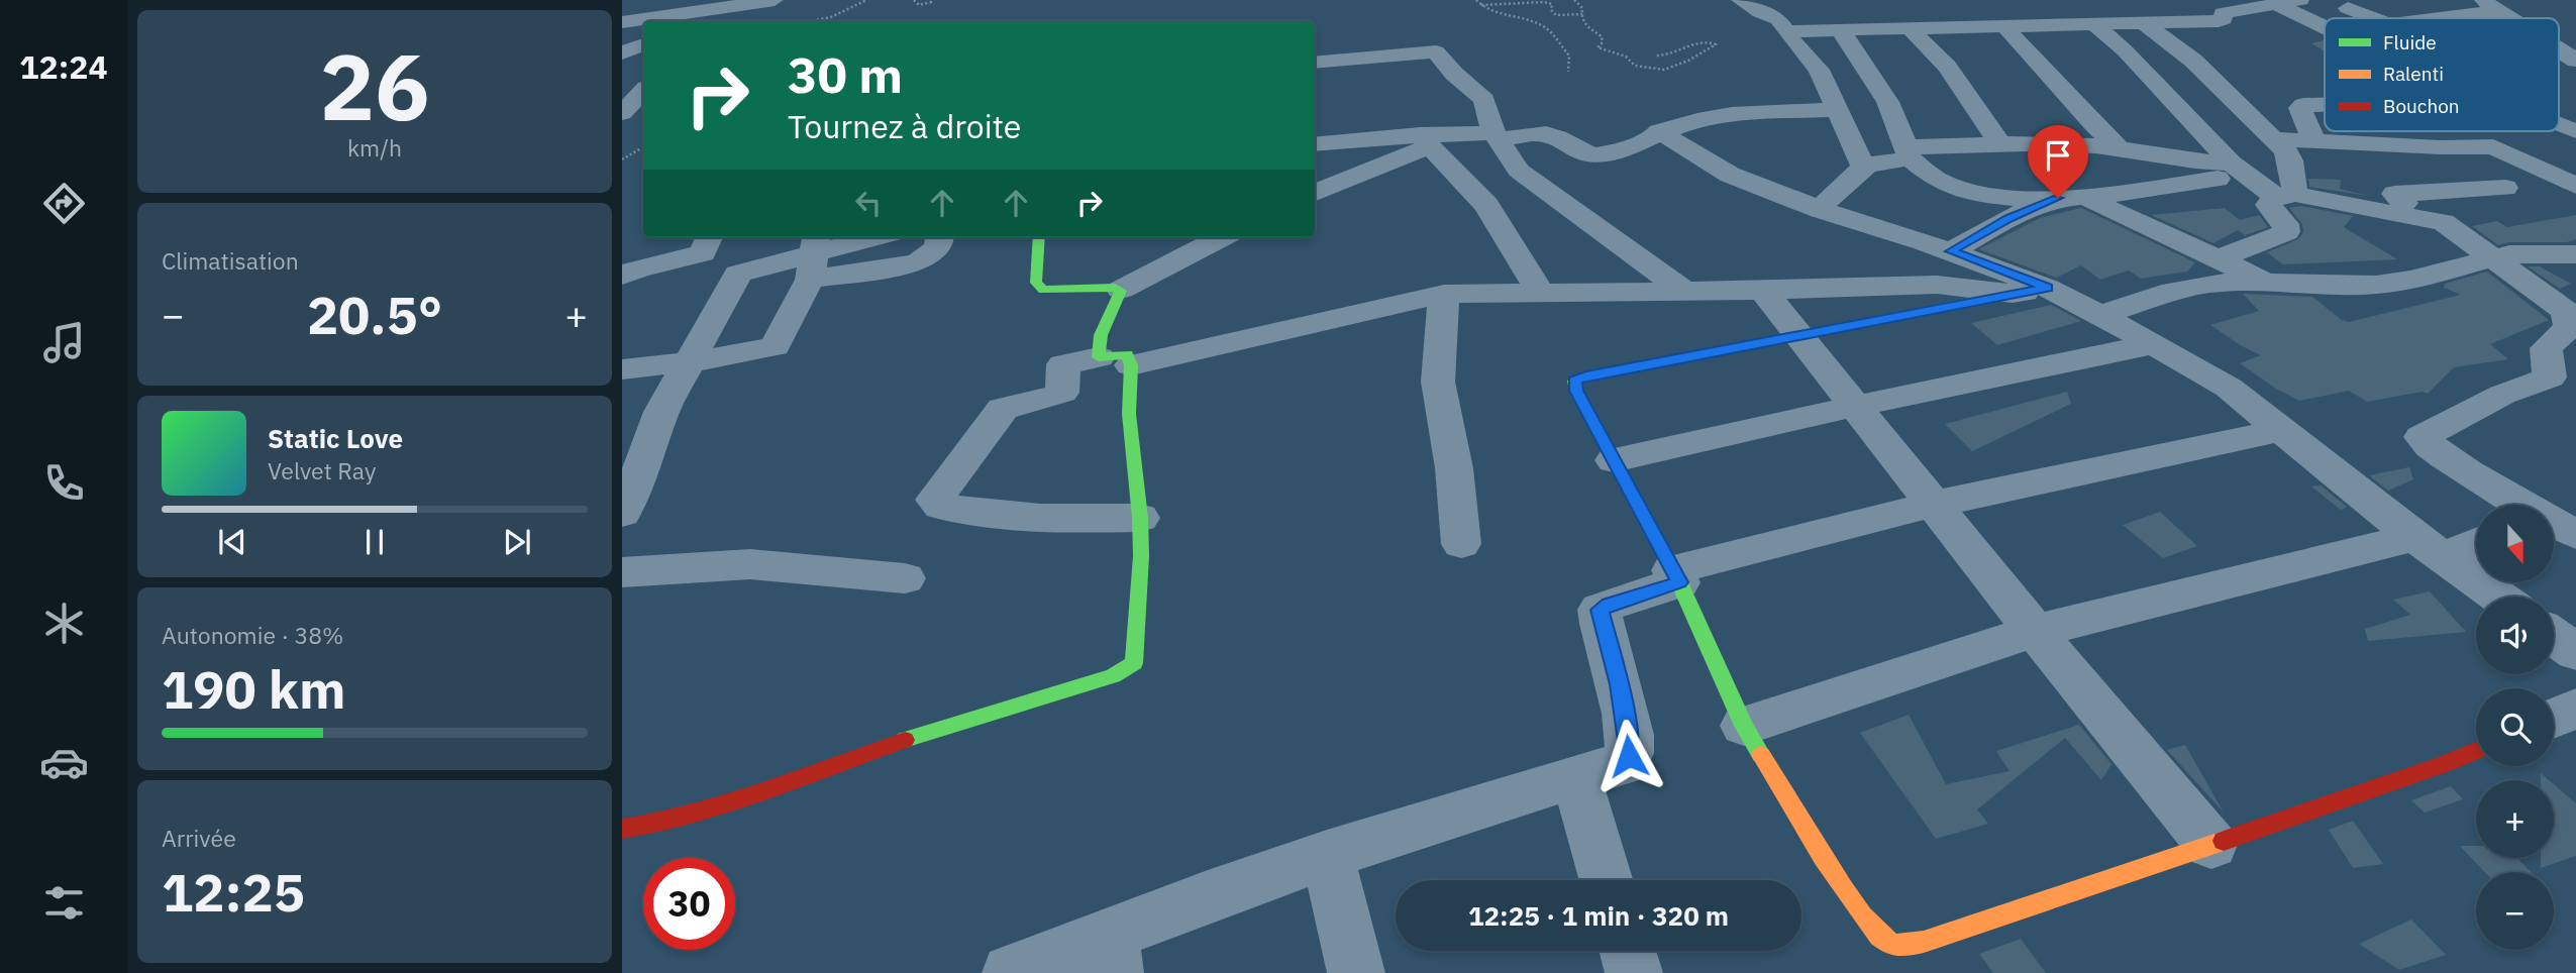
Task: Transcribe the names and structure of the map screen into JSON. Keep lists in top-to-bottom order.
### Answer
{
  "legend": ["Fluide", "Ralenti", "Bouchon"],
  "north": "bottom",
  "page": {
    "tabs": "12:24",
    "tile": [
      ["26", "km/h"],
      "Climatisation",
      ["Autonomie · 38%", "190 km"],
      ["Arrivée", "12:25"]
    ],
    "turn": ["30 m", "Tournez à droite"],
    "heat": ["−", "20.5°", "+"],
    "song": ["Static Love", "Velvet Ray"],
    "map_buttons": ["+", "−"],
    "limit": "30",
    "trip": "12:25 · 1 min · 320 m"
  }
}
